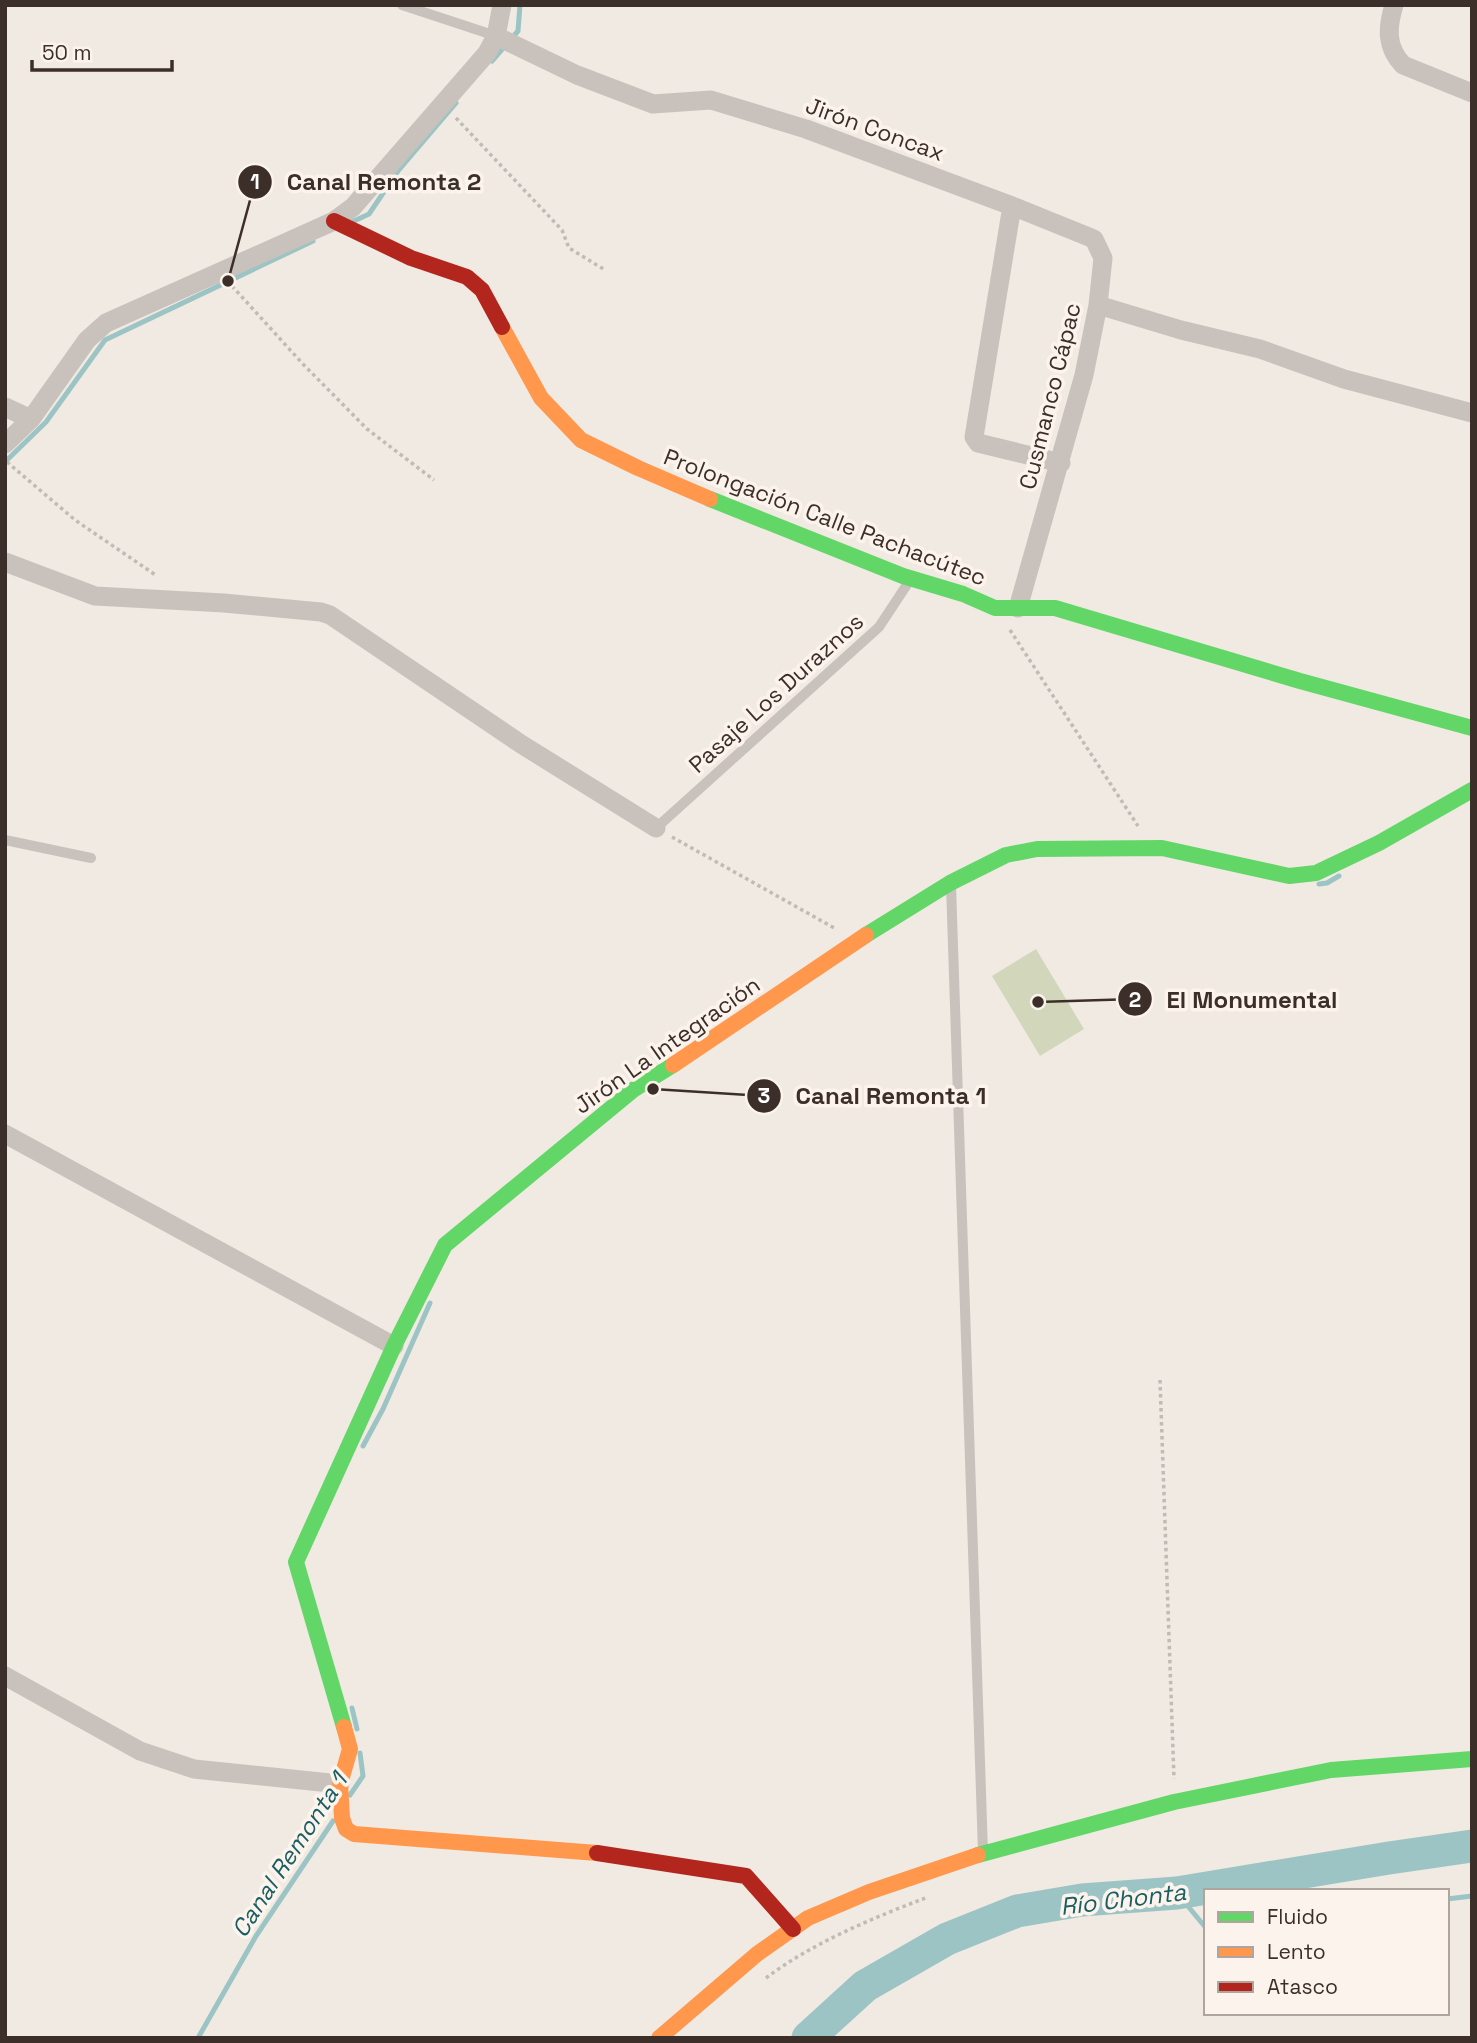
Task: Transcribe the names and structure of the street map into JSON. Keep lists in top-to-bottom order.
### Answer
{
  "streets": {
    "street": [
      "Jirón Concax",
      "Cusmanco Cápac",
      "Prolongación Calle Pachacútec",
      "Jirón La Integración"
    ],
    "lane": ["Pasaje Los Duraznos"]
  },
  "crossings": [
    ["Jirón Concax", "Cusmanco Cápac"],
    ["Cusmanco Cápac", "Prolongación Calle Pachacútec"],
    ["Prolongación Calle Pachacútec", "Pasaje Los Duraznos"]
  ],
  "water": ["Canal Remonta 1", "Río Chonta"],
  "places": ["Canal Remonta 2", "El Monumental", "Canal Remonta 1"],
  "legend": ["Fluido", "Lento", "Atasco"],
  "scale_bar": "50 m"
}
